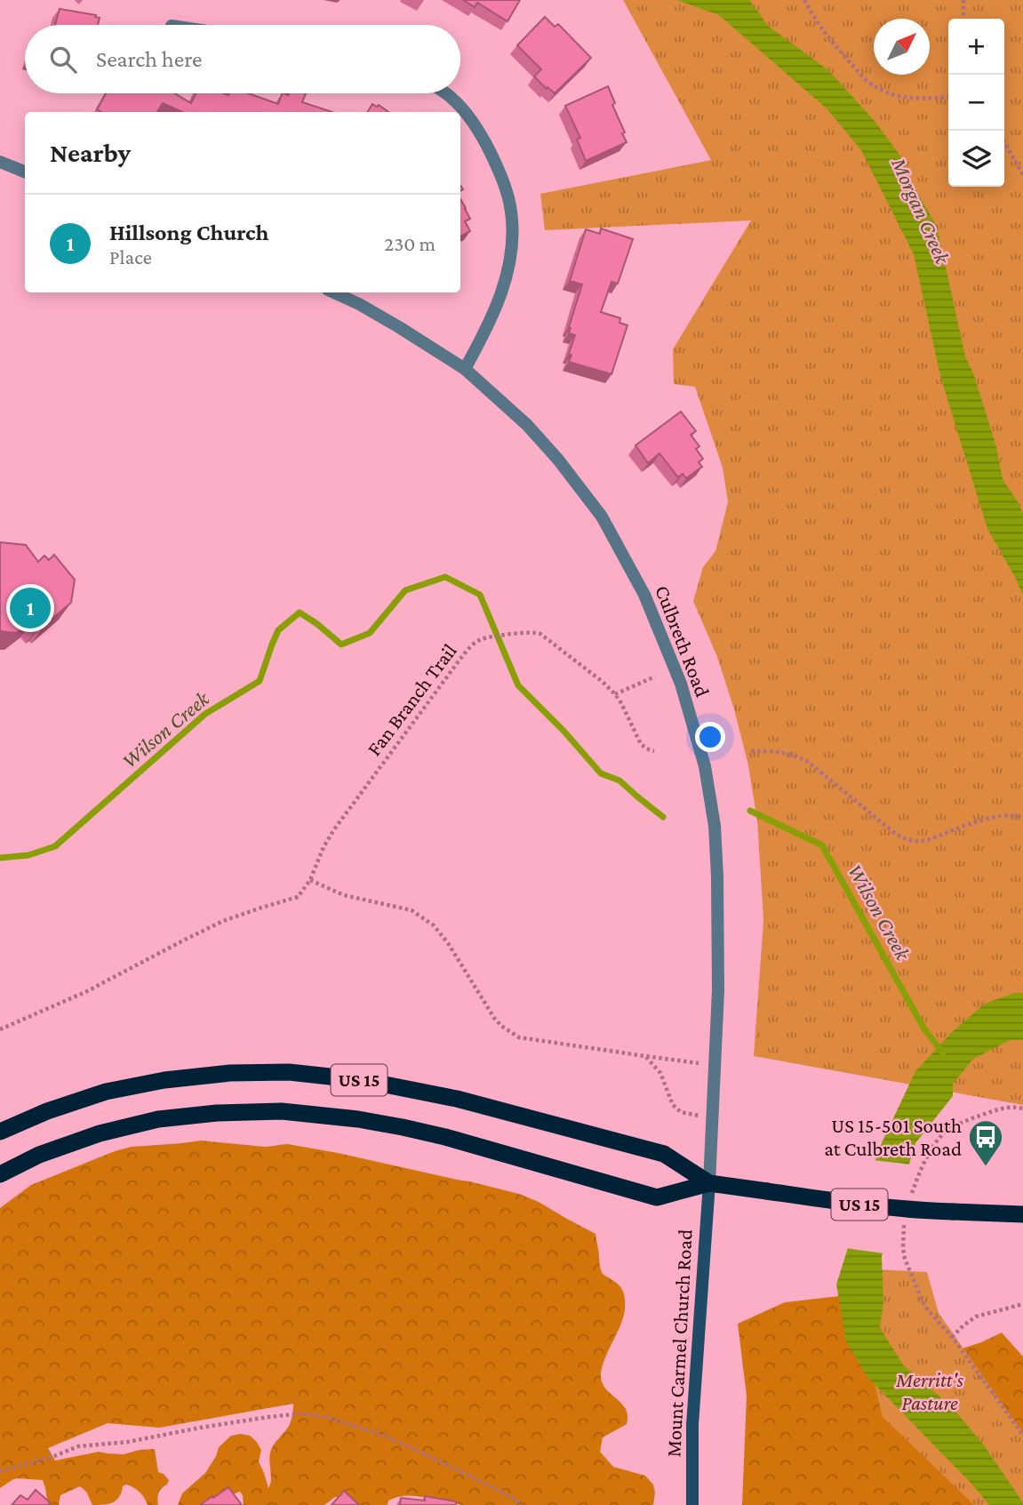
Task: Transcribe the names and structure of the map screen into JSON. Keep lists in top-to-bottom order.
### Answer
{
  "streets": {
    "highway": ["US 15"],
    "main road": ["Mount Carmel Church Road"],
    "street": ["Culbreth Road"],
    "path": ["Fan Branch Trail"]
  },
  "crossings": [
    ["Culbreth Road", "US 15"],
    ["Culbreth Road", "Mount Carmel Church Road"],
    ["US 15", "Mount Carmel Church Road"]
  ],
  "water": ["Morgan Creek", "Wilson Creek"],
  "parks": ["Merritt's Pasture"],
  "places": {
    "bus stop": ["US 15-501 South at Culbreth Road"]
  },
  "north": "top right",
  "page": {
    "map_buttons": ["+", "−"],
    "search": "Search here",
    "heading": "Nearby",
    "list": [
      {
        "mark": "1",
        "name": "Hillsong Church",
        "note": "Place",
        "value": "230 m"
      }
    ],
    "pins": "1"
  }
}
